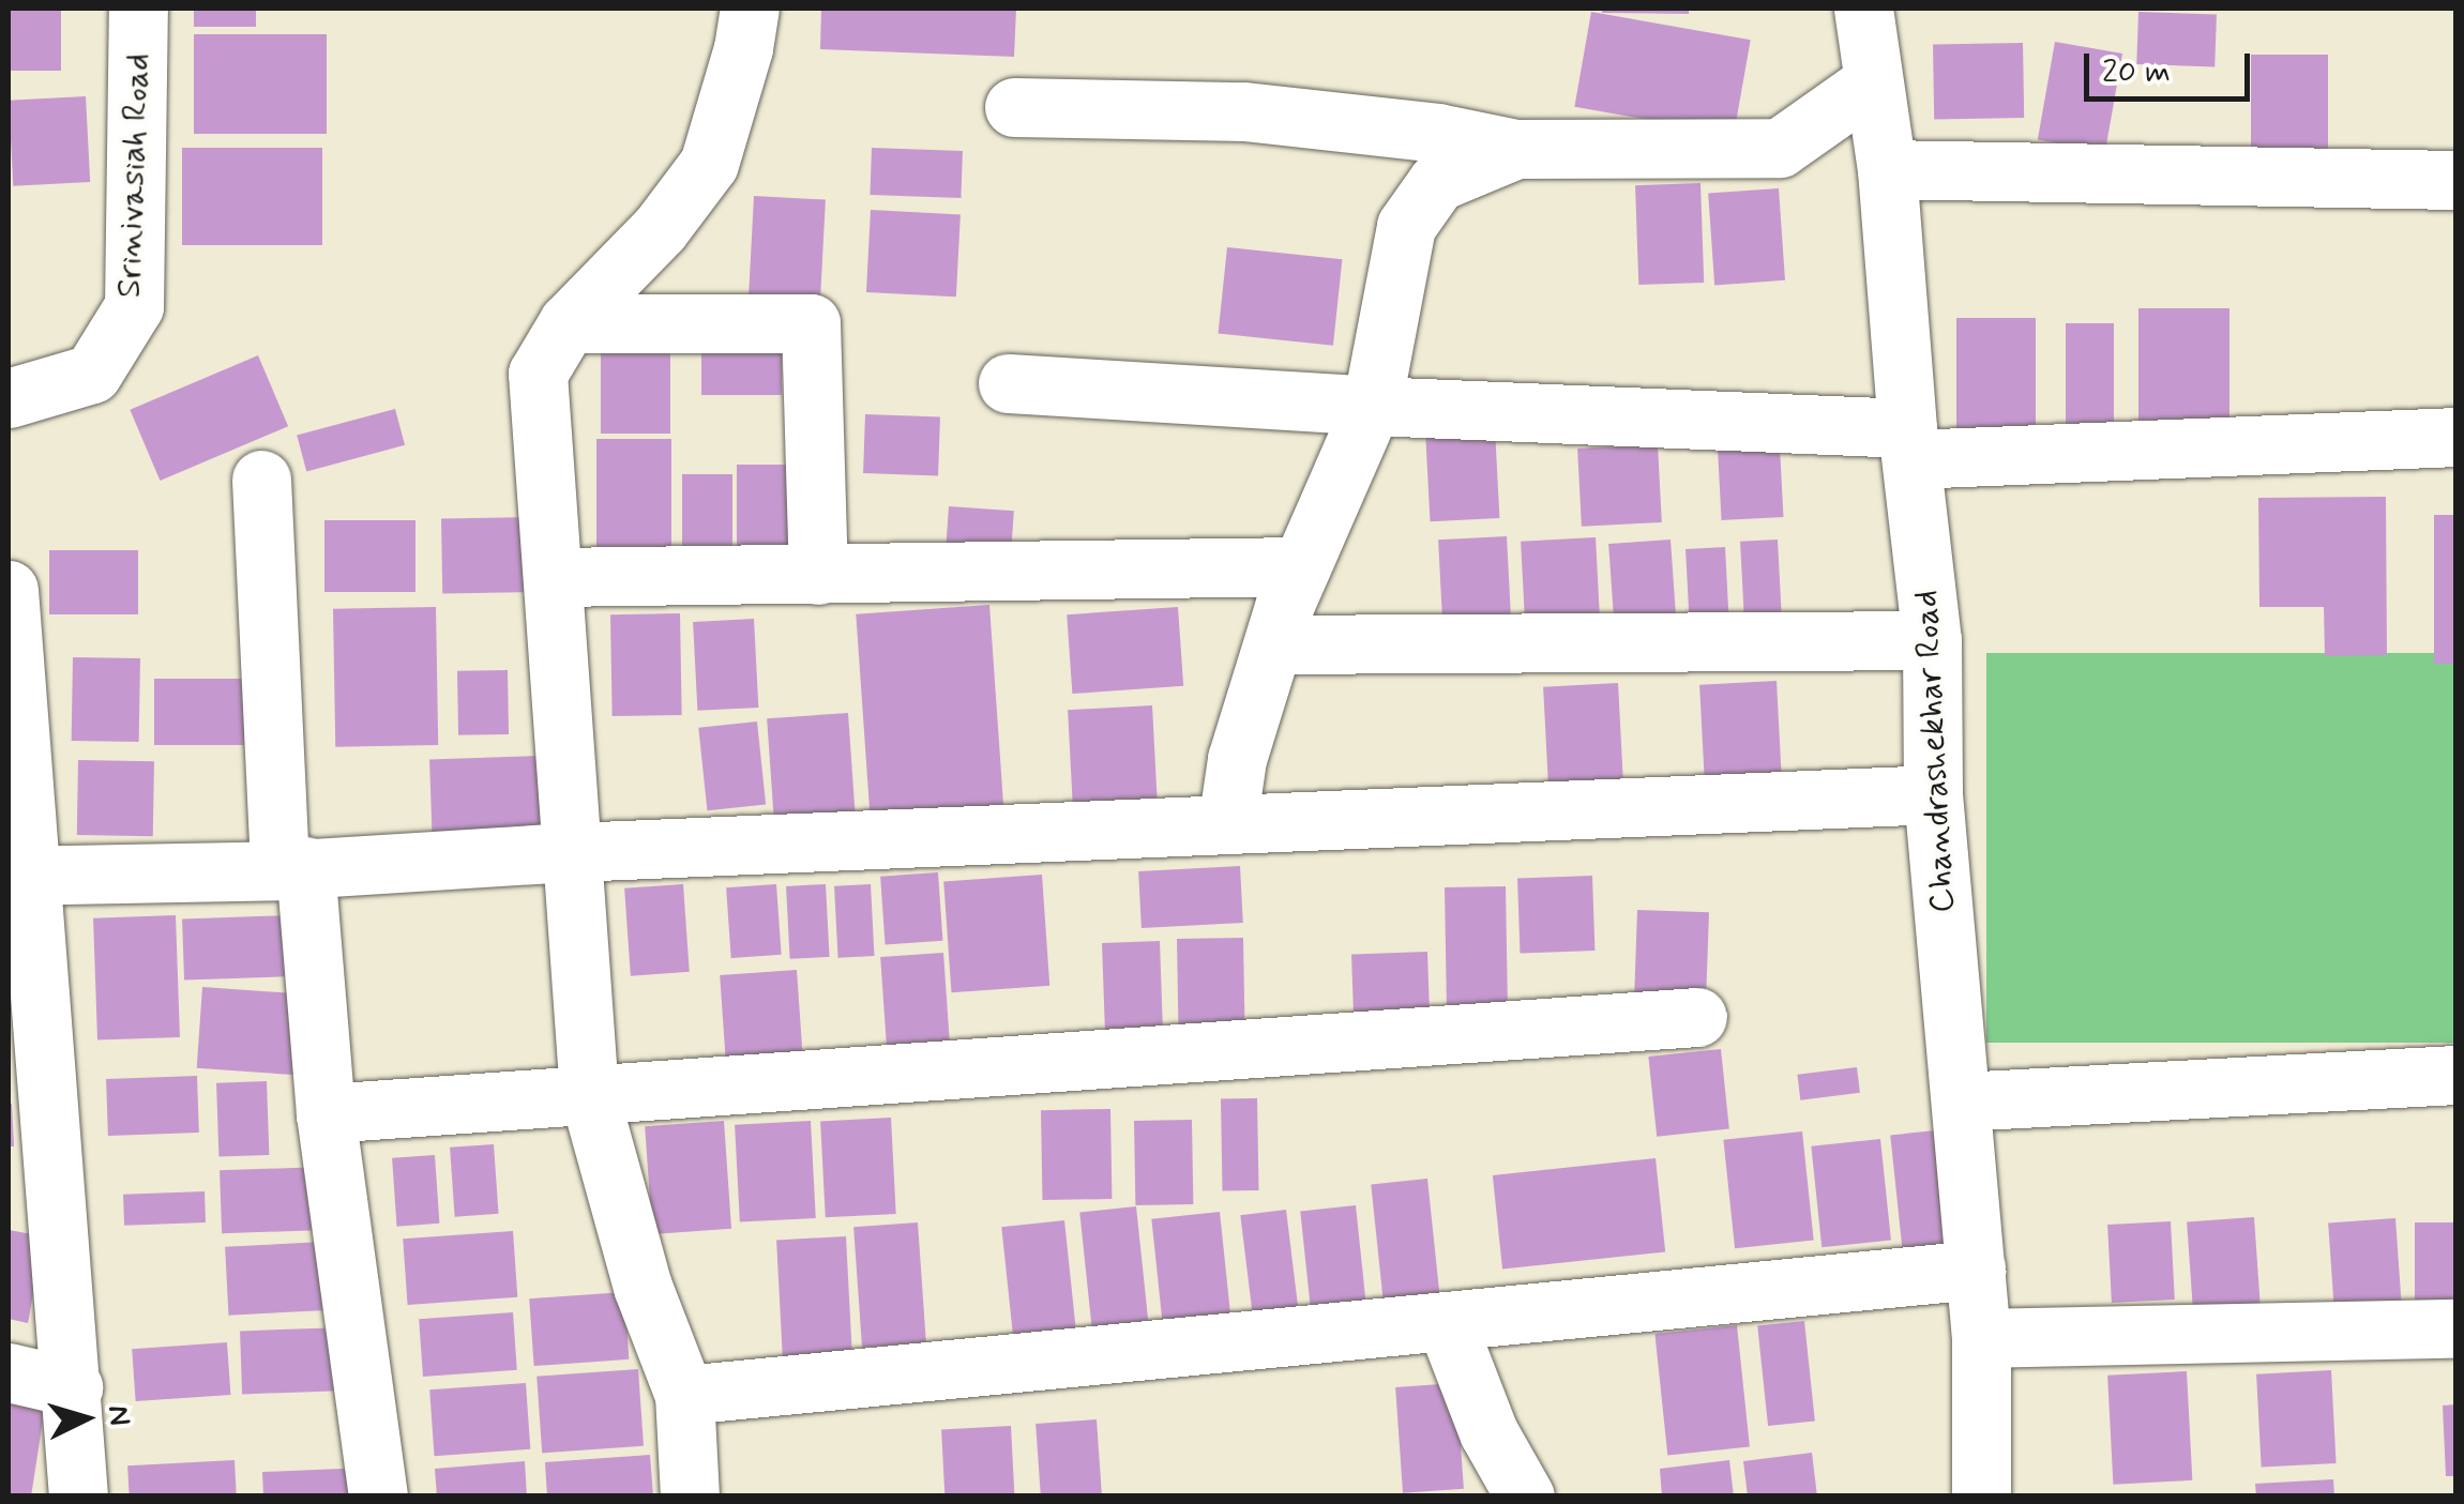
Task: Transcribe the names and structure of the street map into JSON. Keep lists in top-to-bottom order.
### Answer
{
  "streets": {
    "street": ["Srinivasiah Road", "Chandrashekhar Road"]
  },
  "scale_bar": "20 m",
  "north": "right"
}
